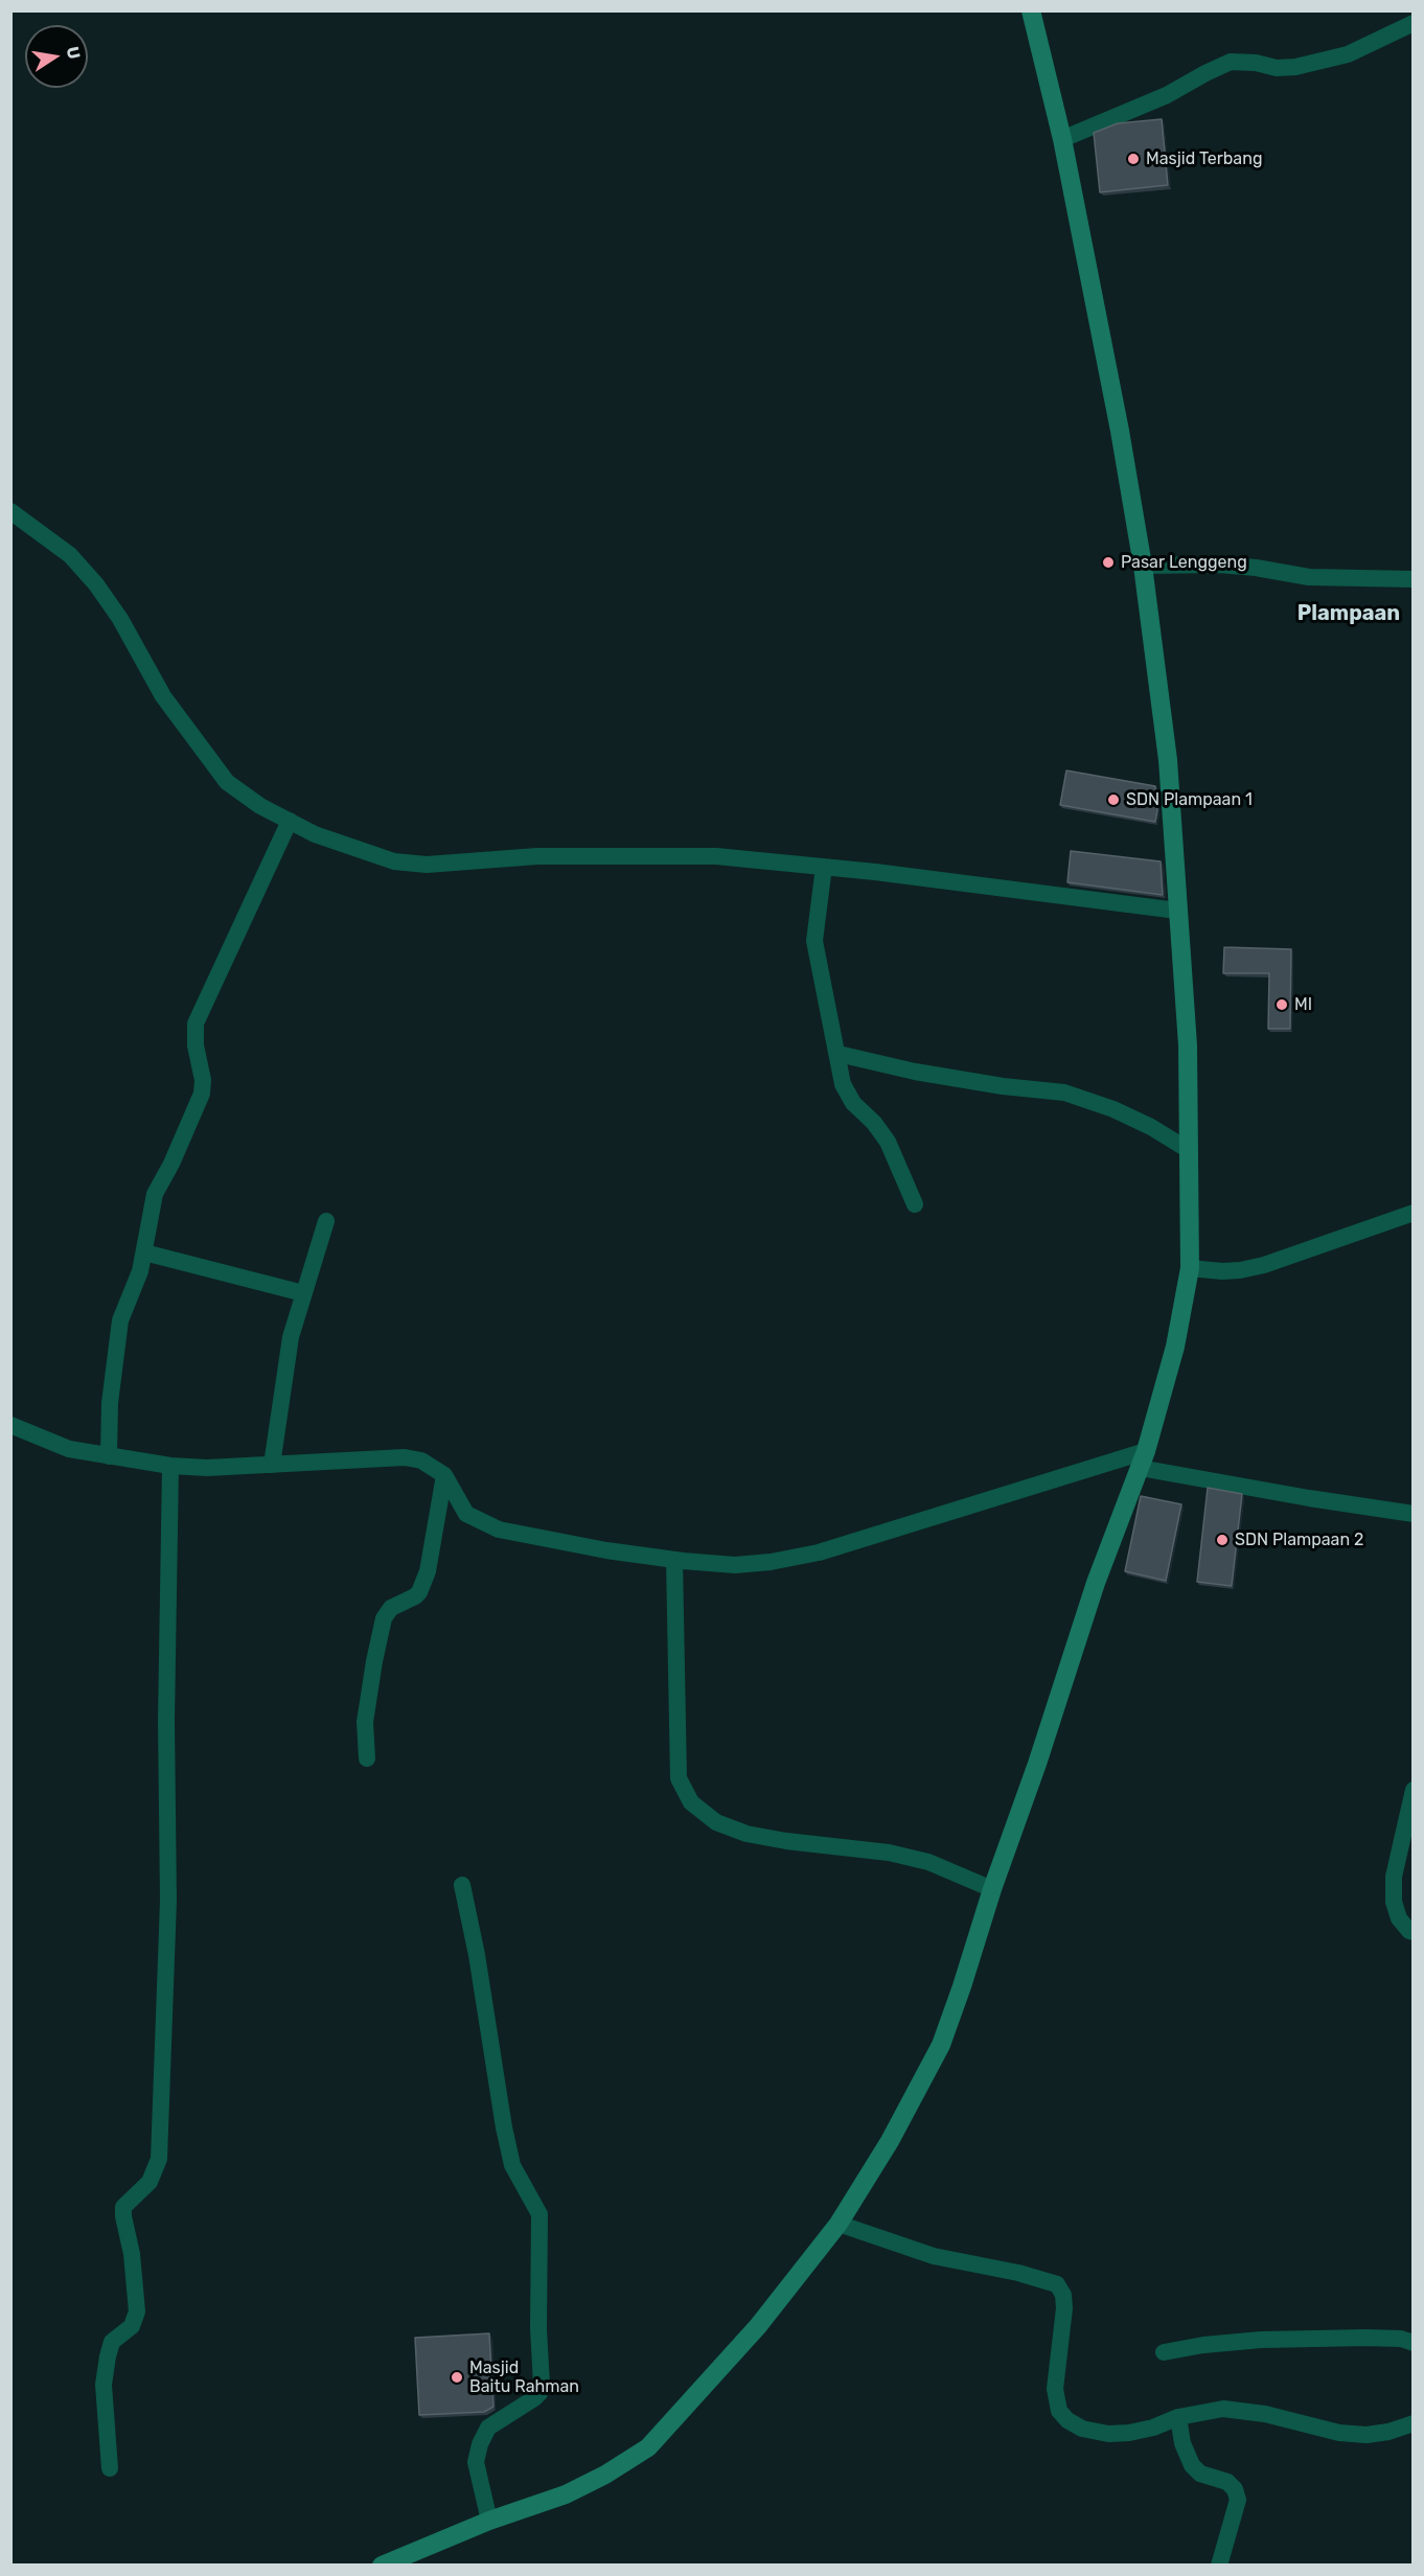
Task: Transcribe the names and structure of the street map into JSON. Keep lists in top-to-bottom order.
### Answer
{
  "districts": ["Plampaan"],
  "places": [
    "Masjid Terbang",
    "Pasar Lenggeng",
    "SDN Plampaan 1",
    "MI",
    "SDN Plampaan 2",
    "Masjid Baitu Rahman"
  ],
  "north": "right"
}
